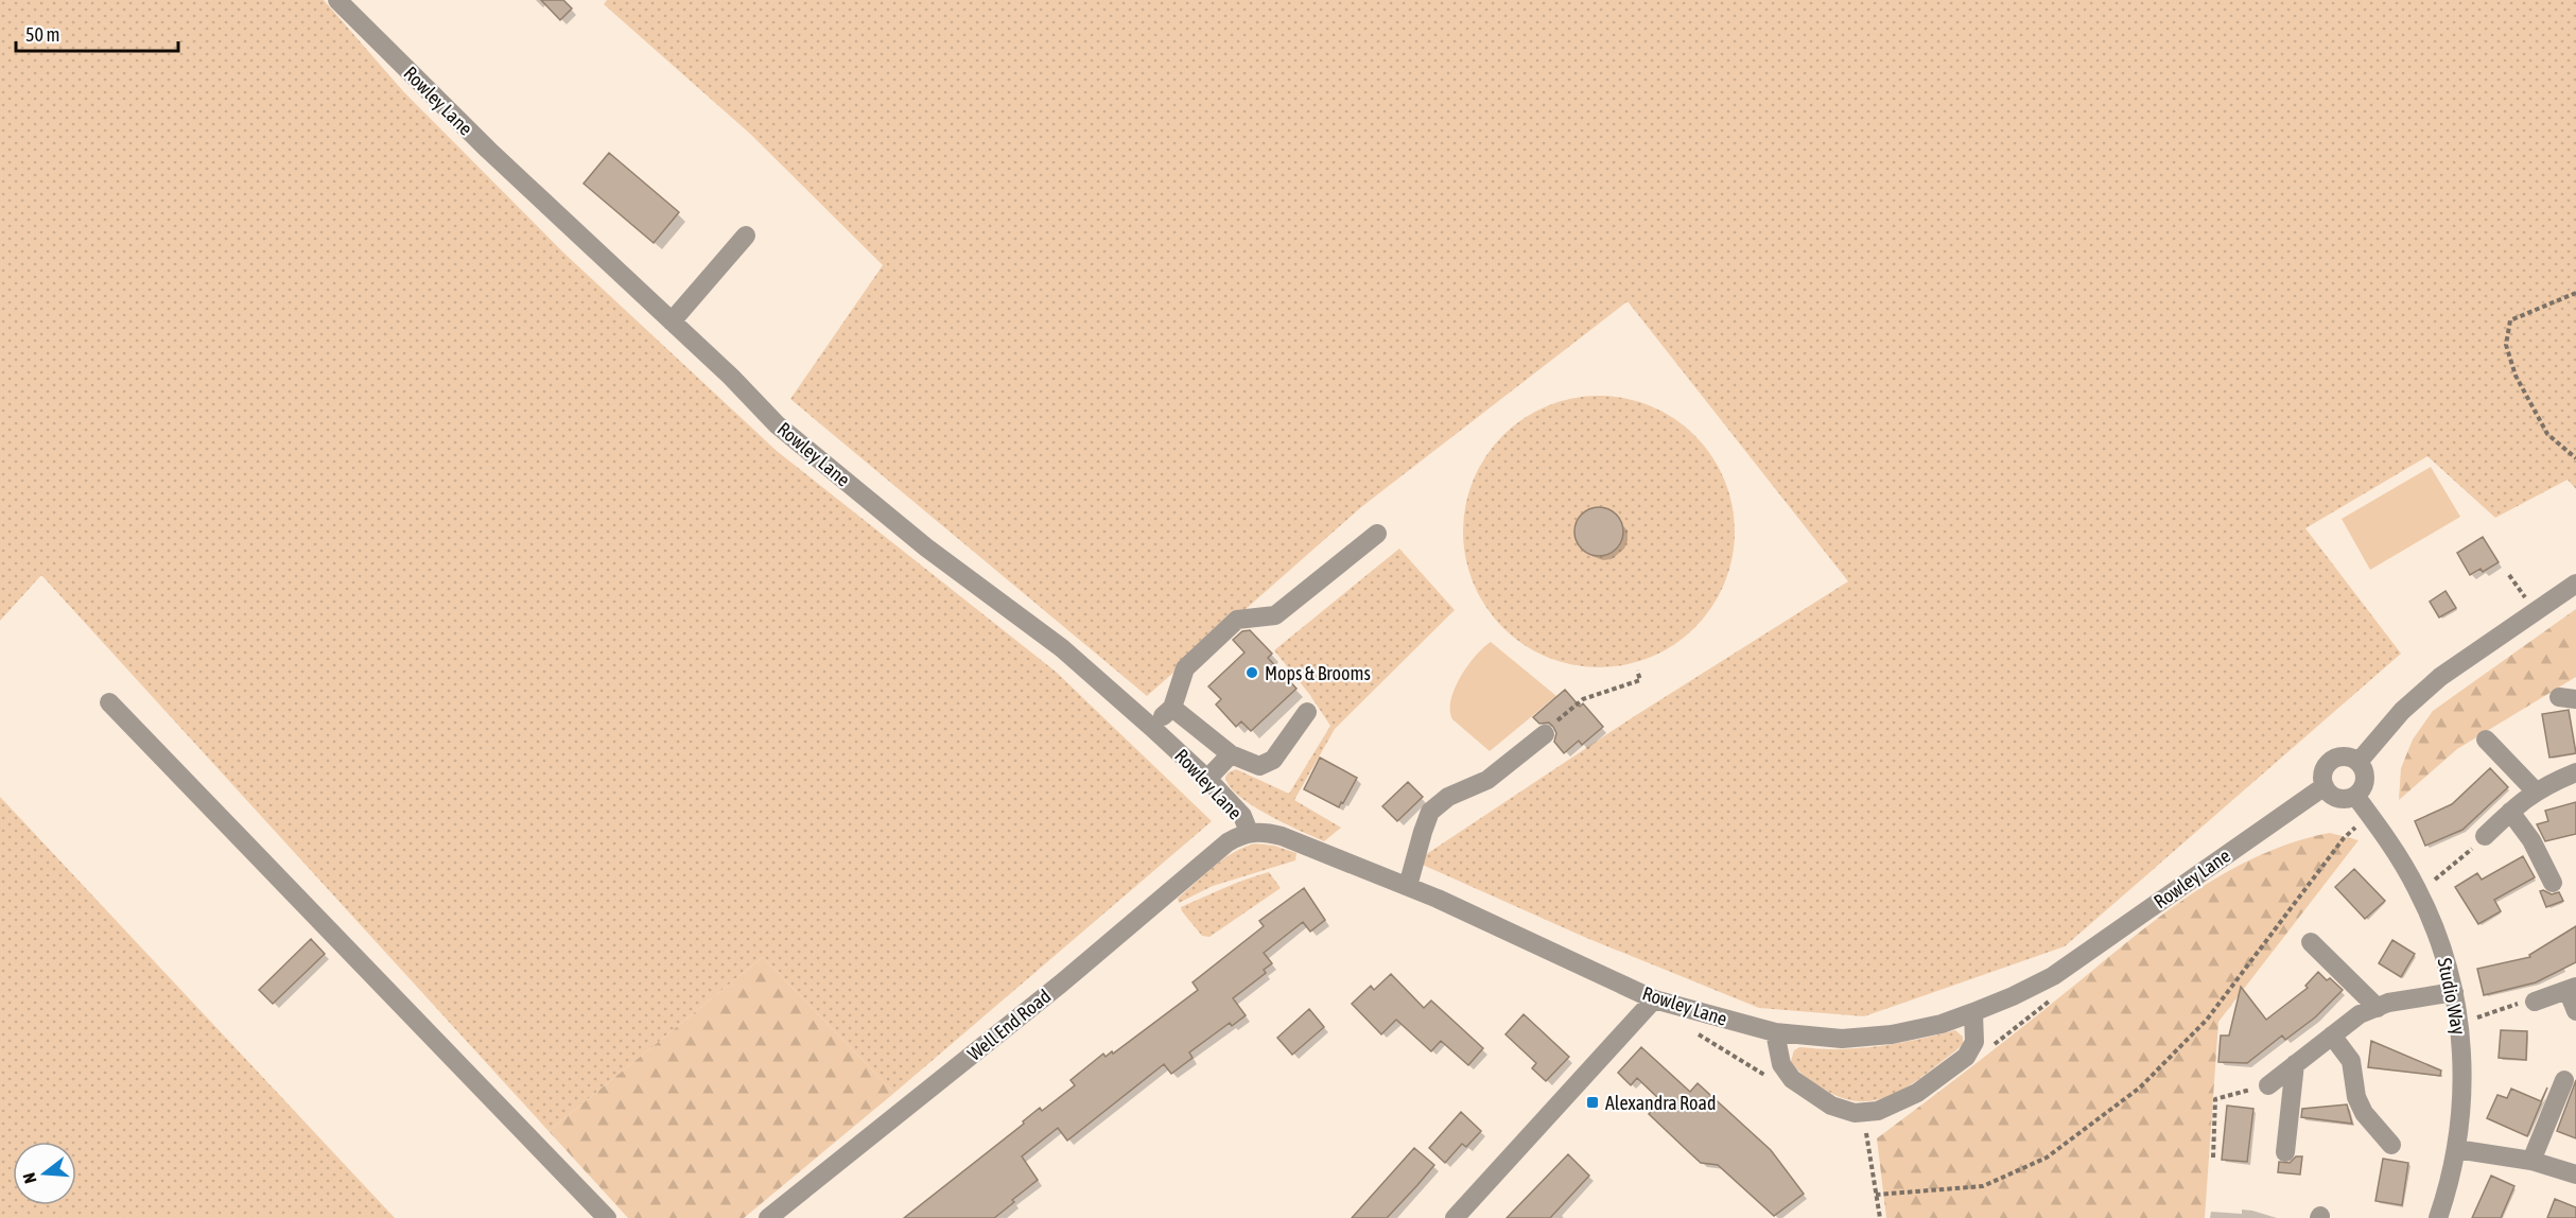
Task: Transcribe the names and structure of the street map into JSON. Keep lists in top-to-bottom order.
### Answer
{
  "streets": {
    "street": ["Rowley Lane", "Studio Way", "Well End Road"]
  },
  "crossings": [
    ["Rowley Lane", "Studio Way"],
    ["Rowley Lane", "Well End Road"]
  ],
  "places": {
    "other": ["Mops & Brooms"],
    "transit": ["Alexandra Road"]
  },
  "scale_bar": "50 m",
  "north": "left"
}
